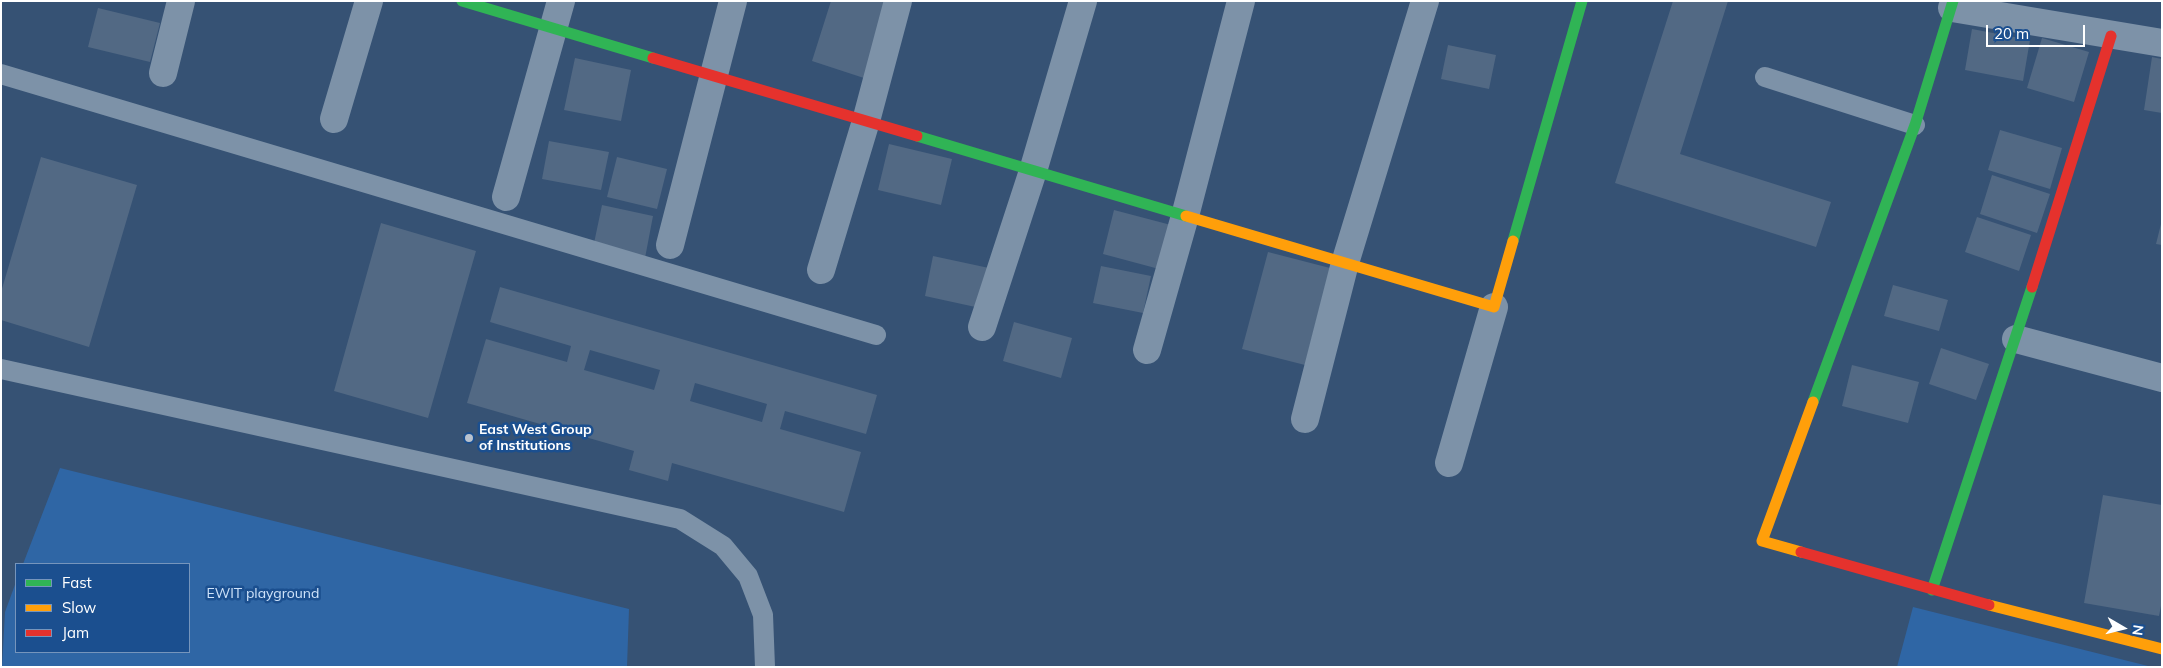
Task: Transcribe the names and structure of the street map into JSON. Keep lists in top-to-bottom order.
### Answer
{
  "parks": ["EWIT playground"],
  "places": ["East West Group of Institutions"],
  "legend": ["Fast", "Slow", "Jam"],
  "scale_bar": "20 m",
  "north": "right"
}
